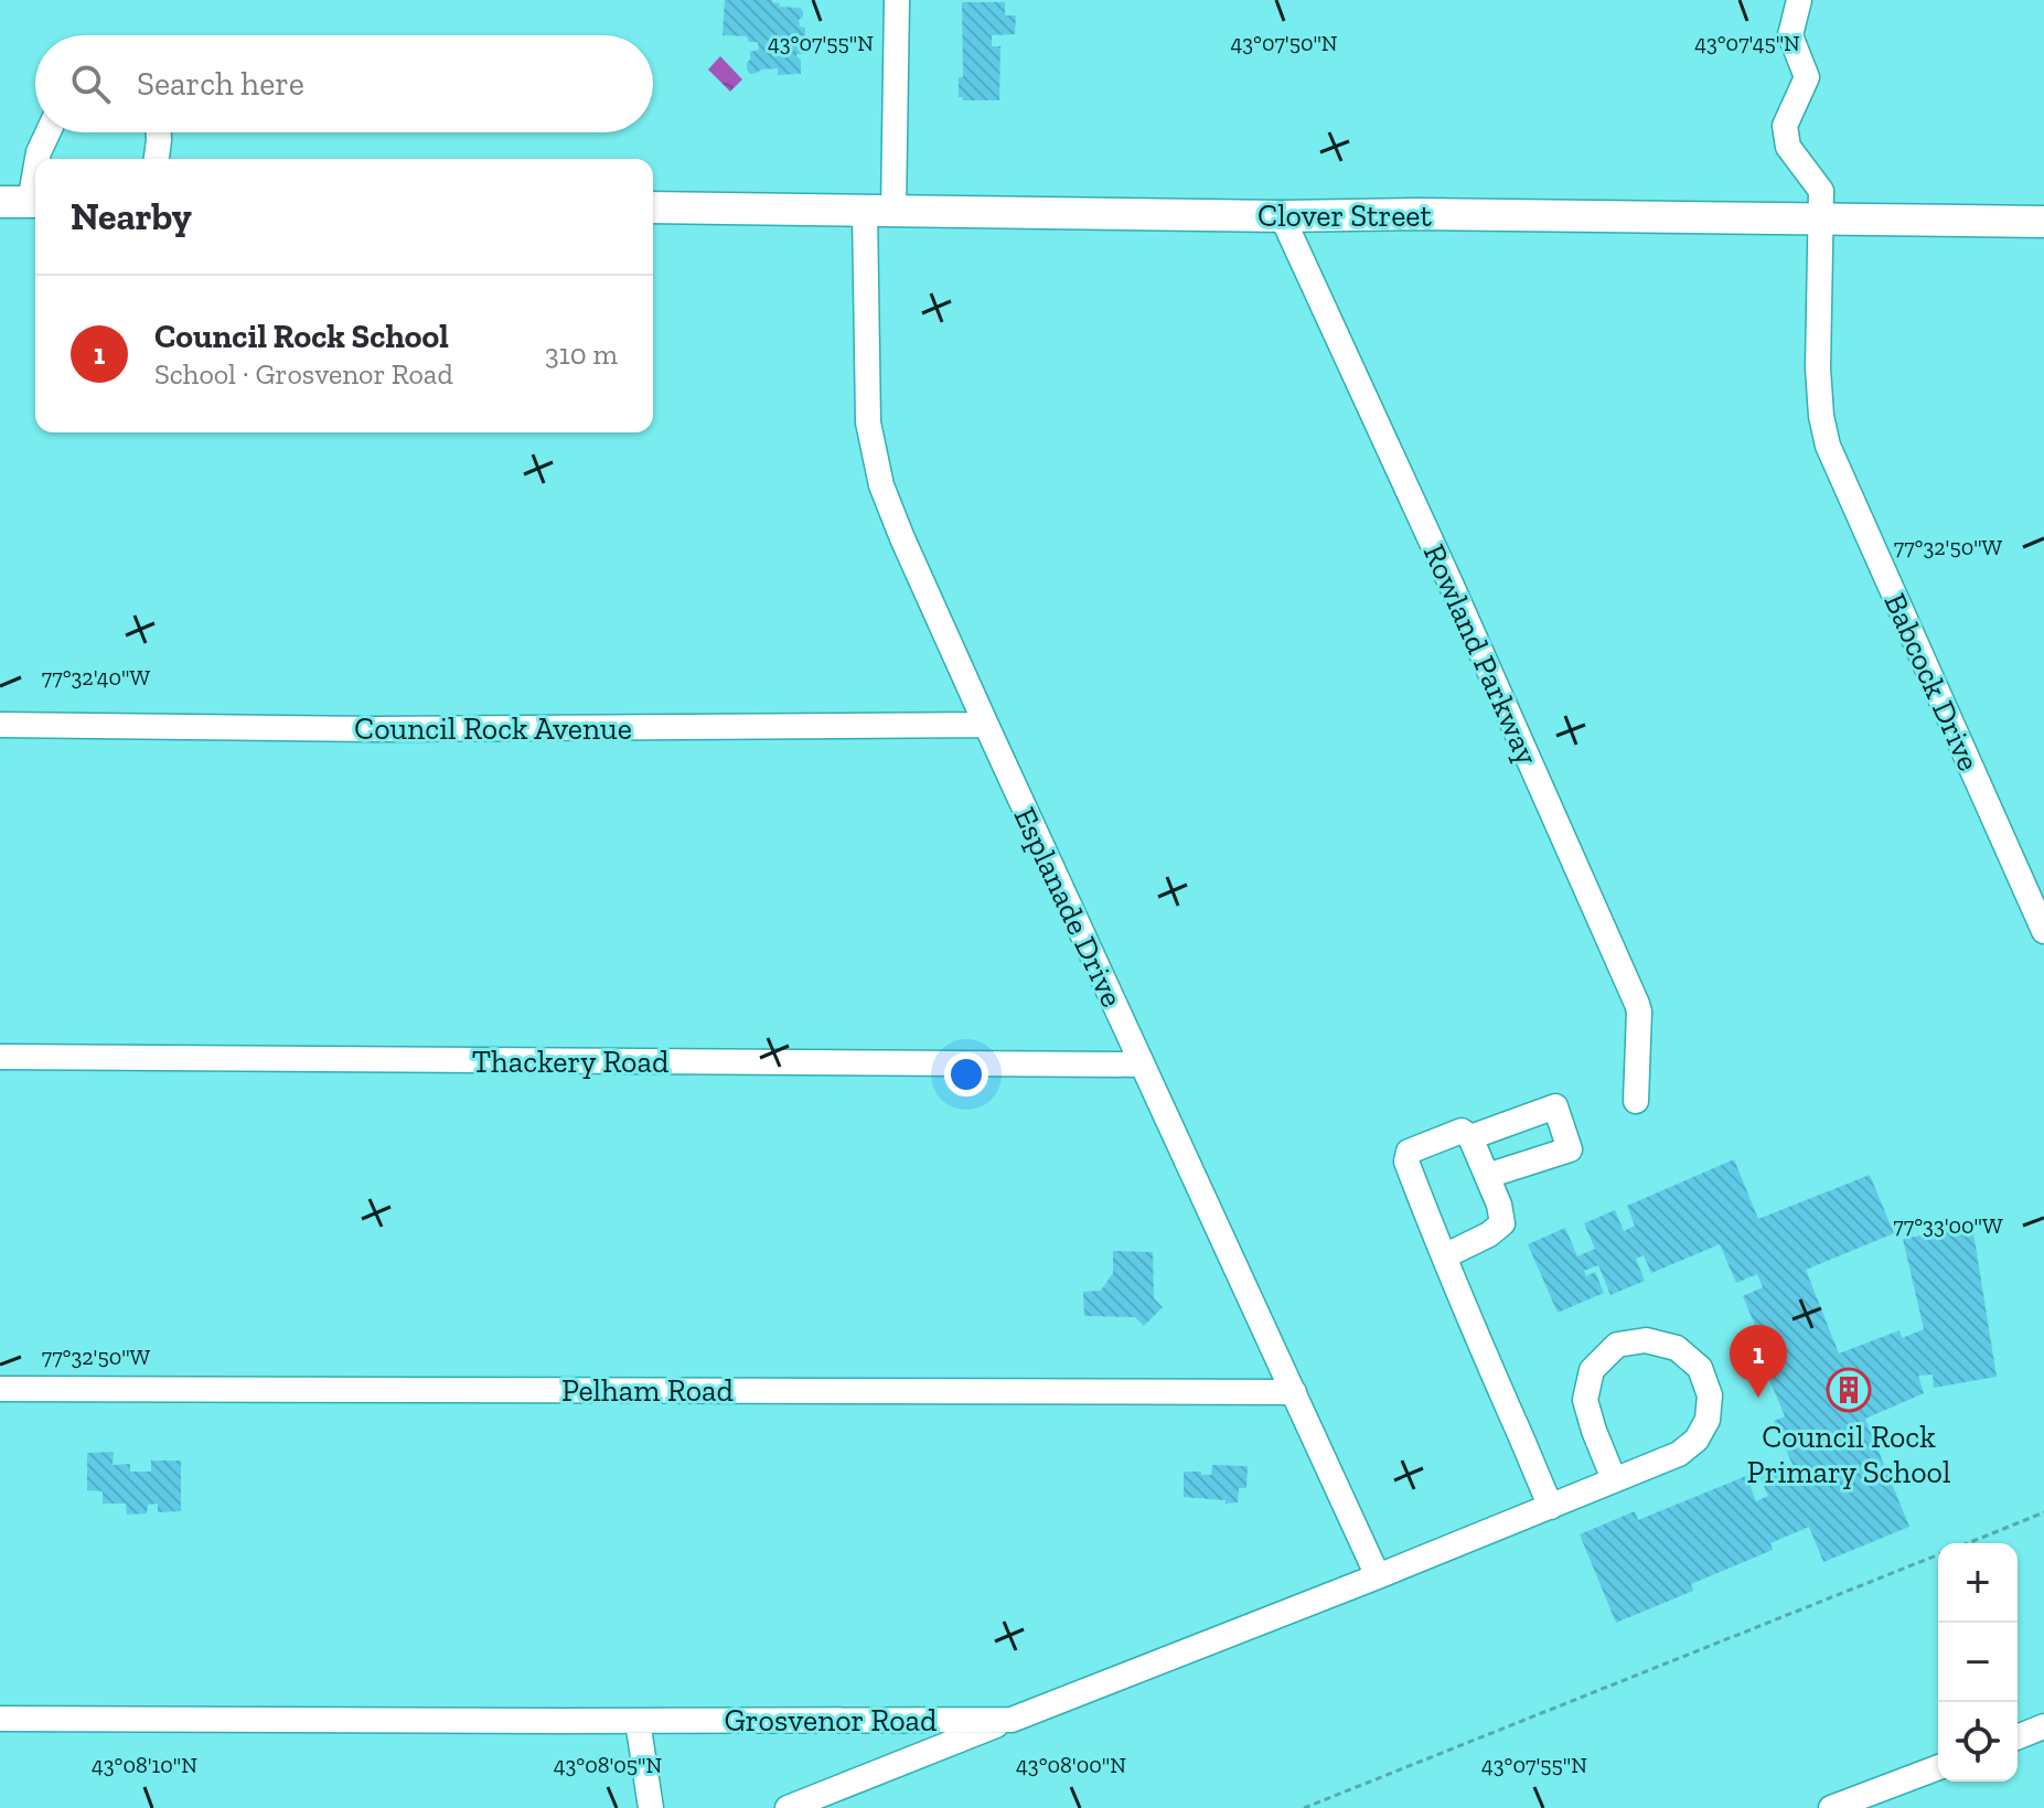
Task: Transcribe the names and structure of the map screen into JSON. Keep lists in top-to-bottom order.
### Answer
{
  "streets": {
    "main road": ["Clover Street"],
    "street": [
      "Rowland Parkway",
      "Babcock Drive",
      "Council Rock Avenue",
      "Esplanade Drive",
      "Thackery Road",
      "Pelham Road",
      "Grosvenor Road"
    ]
  },
  "crossings": [
    ["Clover Street", "Rowland Parkway"],
    ["Clover Street", "Babcock Drive"],
    ["Clover Street", "Esplanade Drive"],
    ["Council Rock Avenue", "Esplanade Drive"],
    ["Esplanade Drive", "Thackery Road"],
    ["Esplanade Drive", "Pelham Road"],
    ["Esplanade Drive", "Grosvenor Road"]
  ],
  "places": {
    "building": ["Council Rock Primary School"]
  },
  "page": {
    "search": "Search here",
    "heading": "Nearby",
    "list": [
      {
        "mark": "1",
        "name": "Council Rock School",
        "note": "School · Grosvenor Road",
        "value": "310 m"
      }
    ],
    "pins": "1",
    "map_buttons": ["+", "−"]
  },
  "coordinates": [
    "43°07'55\"N",
    "43°07'50\"N",
    "43°07'45\"N",
    "77°32'50\"W",
    "77°32'40\"W",
    "77°33'00\"W",
    "43°08'10\"N",
    "43°08'05\"N",
    "43°08'00\"N"
  ]
}
